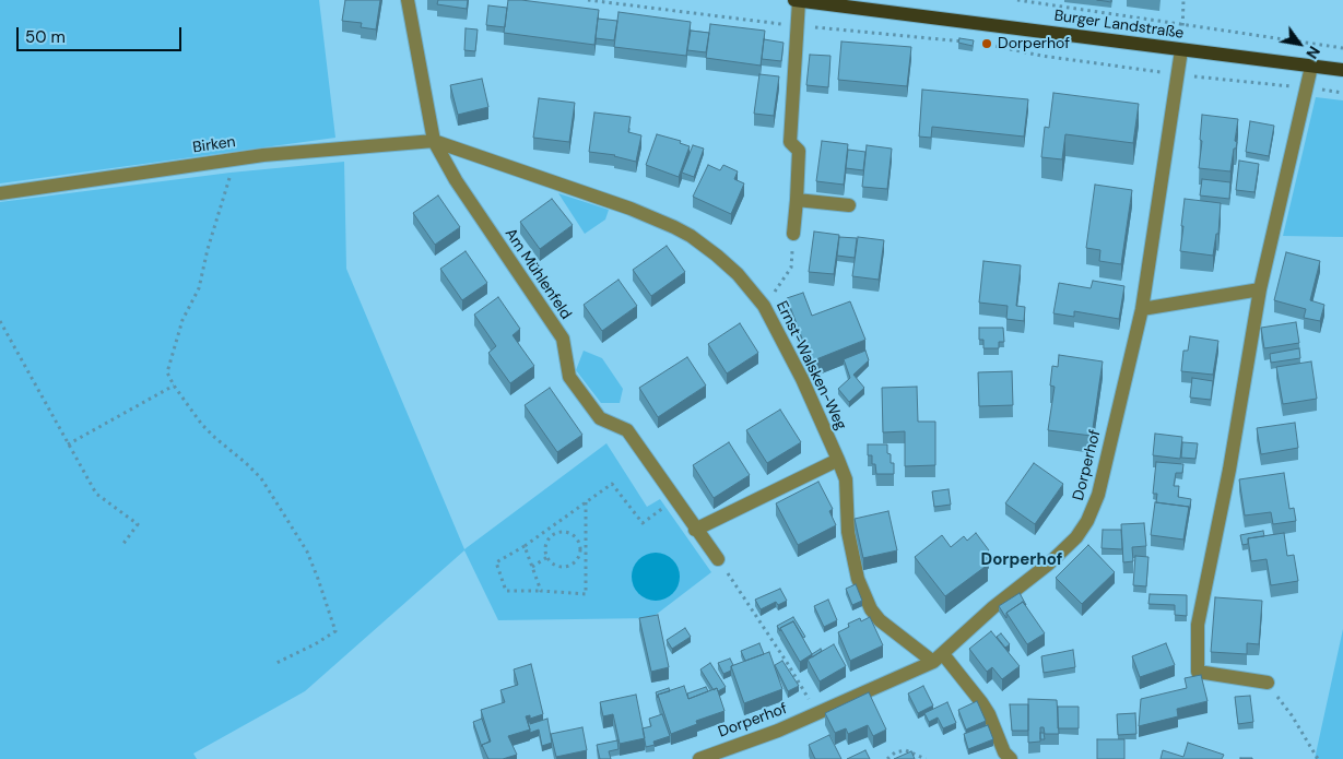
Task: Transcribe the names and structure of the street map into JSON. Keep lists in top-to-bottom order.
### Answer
{
  "streets": {
    "main road": ["Burger Landstraße"],
    "street": [
      "Birken",
      "Am Mühlenfeld",
      "Ernst-Walsken-Weg",
      "Dorperhof"
    ]
  },
  "crossings": [
    ["Burger Landstraße", "Dorperhof"],
    ["Birken", "Am Mühlenfeld"],
    ["Birken", "Ernst-Walsken-Weg"],
    ["Am Mühlenfeld", "Ernst-Walsken-Weg"],
    ["Am Mühlenfeld", "Dorperhof"]
  ],
  "districts": ["Dorperhof"],
  "places": ["Dorperhof"],
  "scale_bar": "50 m",
  "north": "bottom right"
}
